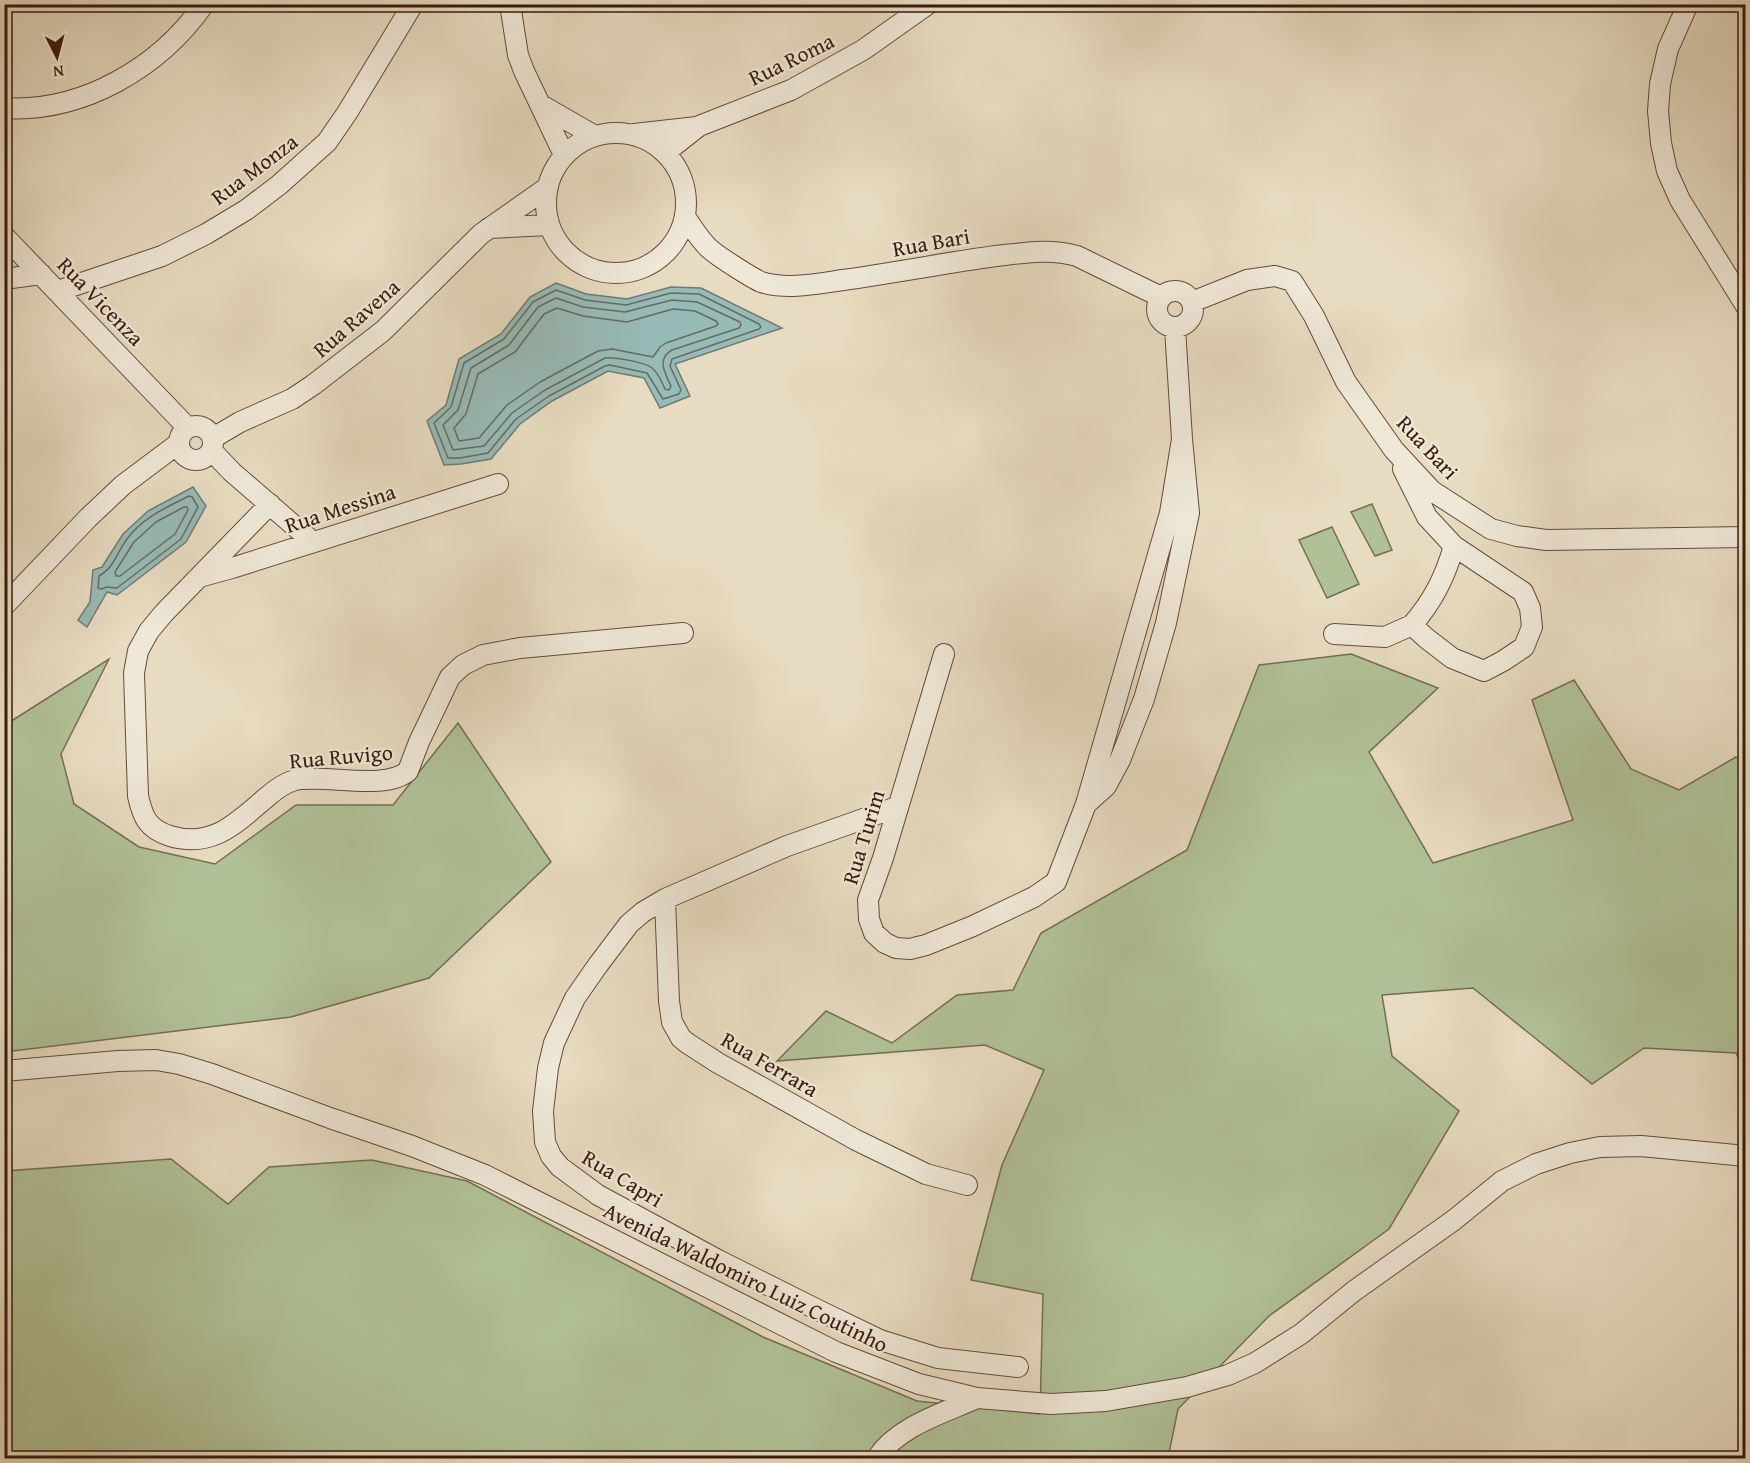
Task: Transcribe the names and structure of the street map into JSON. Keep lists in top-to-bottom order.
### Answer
{
  "streets": {
    "street": [
      "Rua Roma",
      "Rua Monza",
      "Rua Bari",
      "Rua Vicenza",
      "Rua Ravena",
      "Rua Messina",
      "Rua Ruvigo",
      "Rua Turim",
      "Rua Ferrara",
      "Rua Capri",
      "Avenida Waldomiro Luiz Coutinho"
    ]
  },
  "crossings": [
    ["Rua Roma", "Rua Bari"],
    ["Rua Roma", "Rua Ravena"],
    ["Rua Monza", "Rua Vicenza"],
    ["Rua Bari", "Rua Ravena"],
    ["Rua Bari", "Rua Turim"],
    ["Rua Vicenza", "Rua Ravena"],
    ["Rua Vicenza", "Rua Messina"],
    ["Rua Vicenza", "Rua Ruvigo"],
    ["Rua Messina", "Rua Ruvigo"],
    ["Rua Turim", "Rua Capri"],
    ["Rua Ferrara", "Rua Capri"]
  ],
  "north": "bottom"
}
